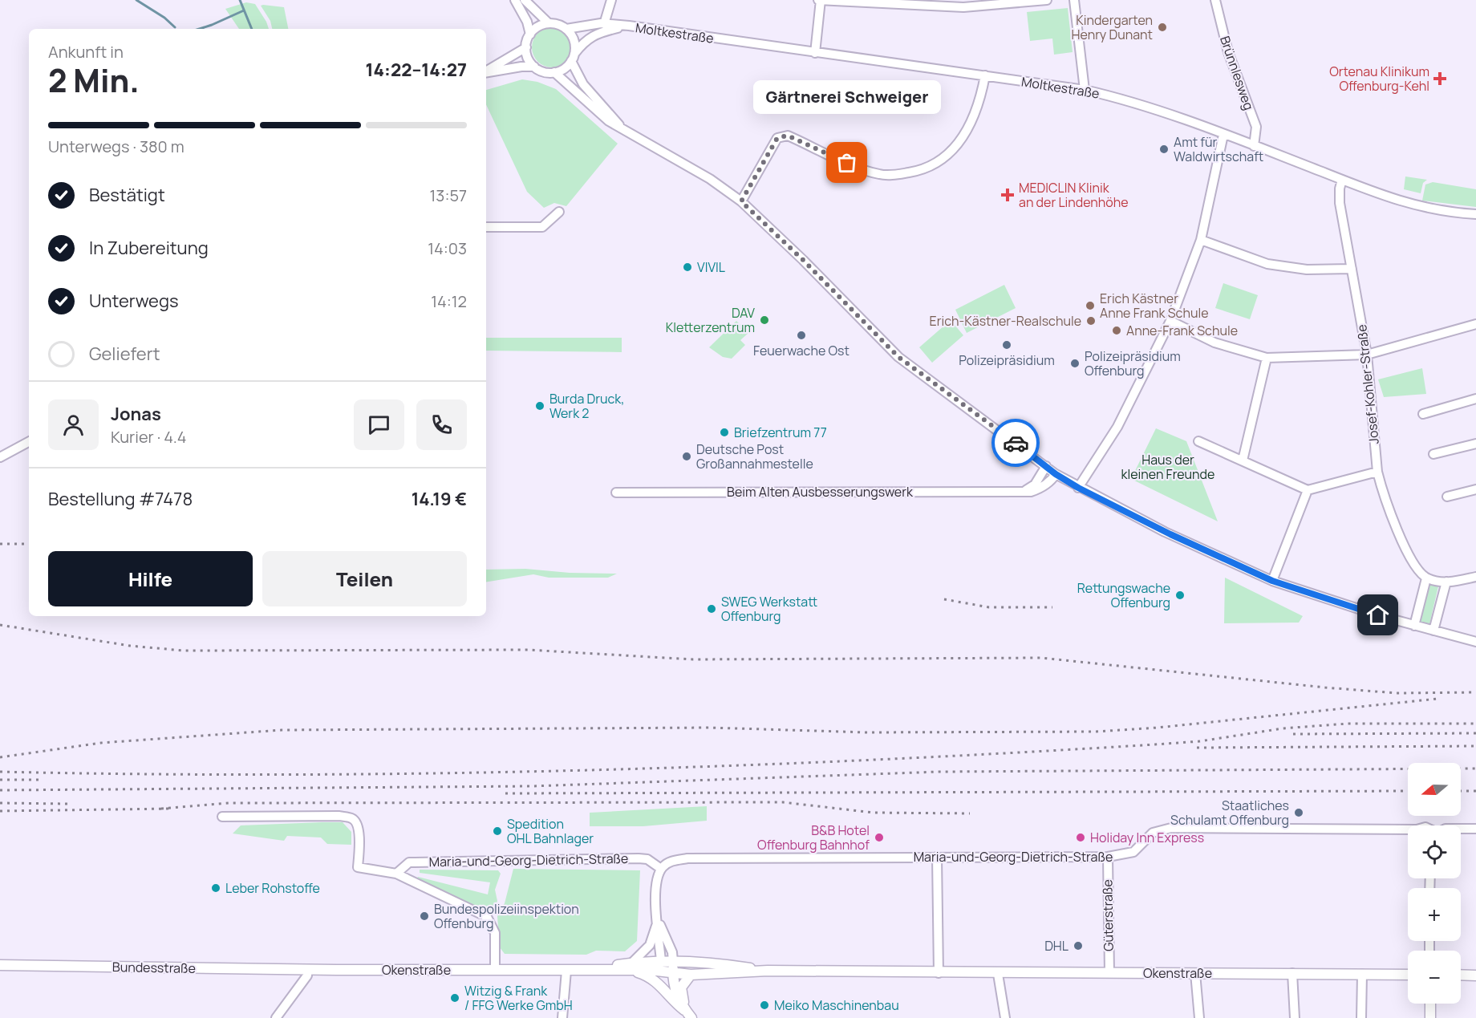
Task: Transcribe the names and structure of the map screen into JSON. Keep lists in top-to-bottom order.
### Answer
{
  "streets": {
    "main road": ["Bundesstraße", "Okenstraße"],
    "street": [
      "Moltkestraße",
      "Brünnlesweg",
      "Josef-Kohler-Straße",
      "Beim Alten Ausbesserungswerk",
      "Maria-und-Georg-Dietrich-Straße",
      "Güterstraße"
    ]
  },
  "crossings": [
    ["Moltkestraße", "Brünnlesweg"],
    ["Moltkestraße", "Josef-Kohler-Straße"],
    ["Maria-und-Georg-Dietrich-Straße", "Güterstraße"],
    ["Güterstraße", "Okenstraße"],
    ["Bundesstraße", "Okenstraße"]
  ],
  "parks": ["Haus der kleinen Freunde"],
  "places": {
    "other": [
      "Kindergarten Henry Dunant",
      "Amt für Waldwirtschaft",
      "Gärtnerei Schweiger",
      "VIVIL",
      "Erich Kästner Anne Frank Schule",
      "DAV Kletterzentrum",
      "Erich-Kästner-Realschule",
      "Anne-Frank Schule",
      "Feuerwache Ost",
      "Polizeipräsidium",
      "Polizeipräsidium Offenburg",
      "Burda Druck, Werk 2",
      "Briefzentrum 77",
      "Deutsche Post Großannahmestelle",
      "Rettungswache Offenburg",
      "SWEG Werkstatt Offenburg",
      "Staatliches Schulamt Offenburg",
      "Spedition OHL Bahnlager",
      "B&B Hotel Offenburg Bahnhof",
      "Holiday Inn Express",
      "Leber Rohstoffe",
      "Bundespolizeiinspektion Offenburg",
      "DHL",
      "Witzig & Frank / FFG Werke GmbH",
      "Meiko Maschinenbau"
    ],
    "health": ["Ortenau Klinikum Offenburg-Kehl", "MEDICLIN Klinik an der Lindenhöhe"]
  },
  "north": "left",
  "page": {
    "heading": ["2 Min.", "Ankunft in", "14:22–14:27"],
    "panel": [
      "Jonas",
      "Kurier · 4.4",
      "Bestellung #7478",
      "14.19 €"
    ],
    "bubble": "Gärtnerei Schweiger",
    "bar": "Unterwegs · 380 m",
    "list": [
      ["Bestätigt", "13:57"],
      ["In Zubereitung", "14:03"],
      ["Unterwegs", "14:12"],
      "Geliefert"
    ],
    "buttons": ["Hilfe", "Teilen"],
    "map_buttons": ["+", "−"]
  }
}
